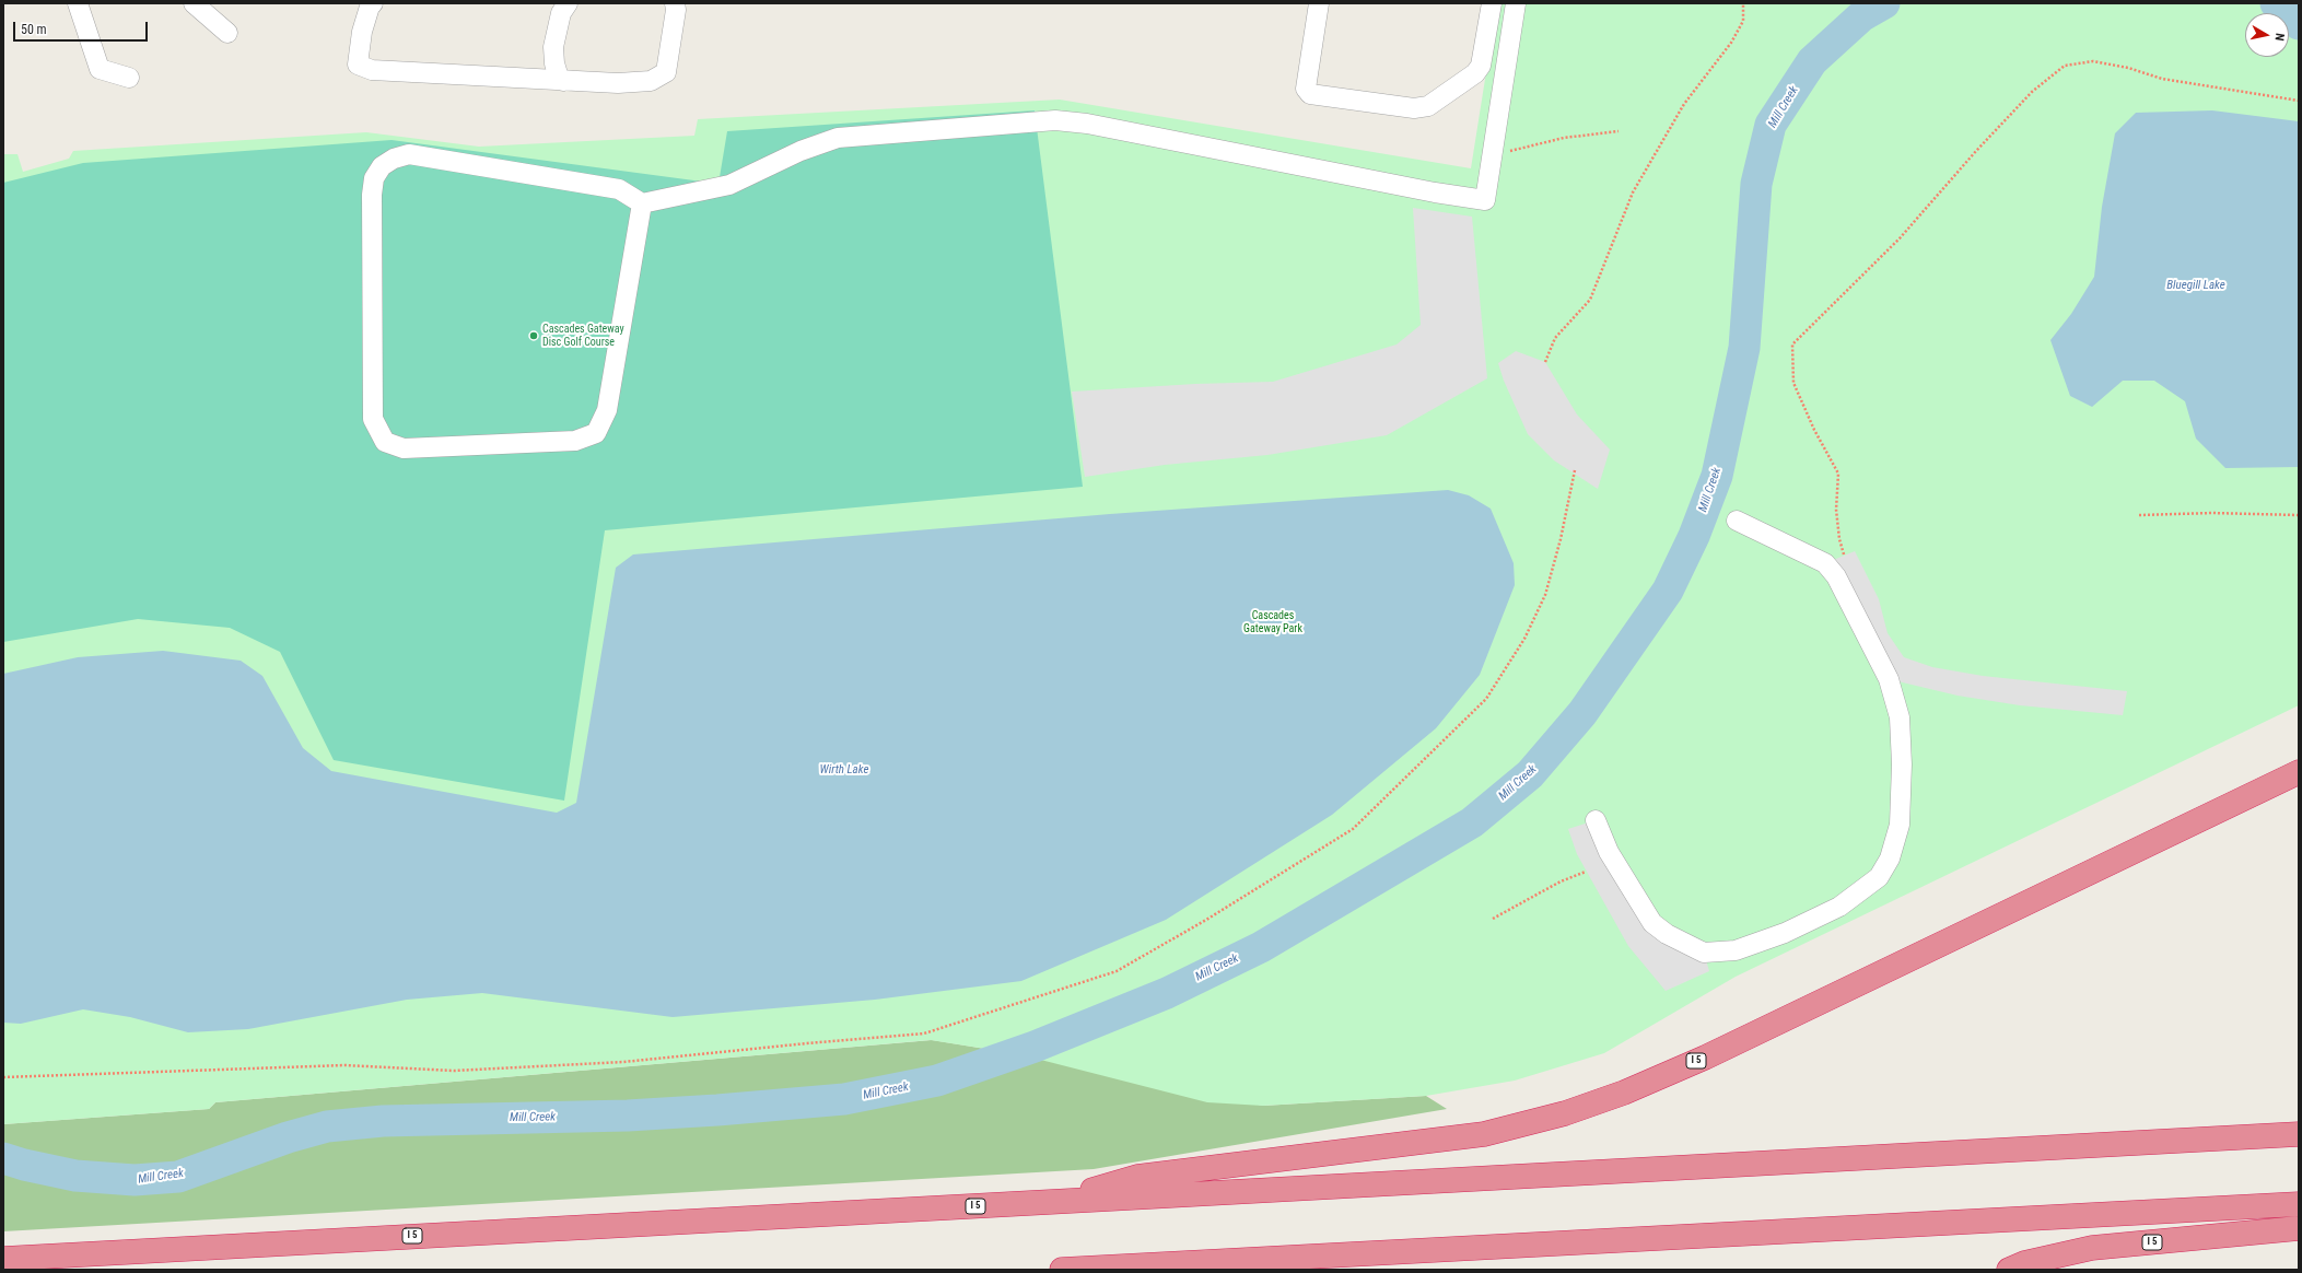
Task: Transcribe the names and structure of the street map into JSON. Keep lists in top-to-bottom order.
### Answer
{
  "streets": {
    "highway": ["I 5"]
  },
  "water": ["Mill Creek", "Bluegill Lake", "Wirth Lake"],
  "parks": ["Cascades Gateway Park"],
  "places": ["Cascades Gateway Disc Golf Course"],
  "scale_bar": "50 m",
  "north": "right"
}
